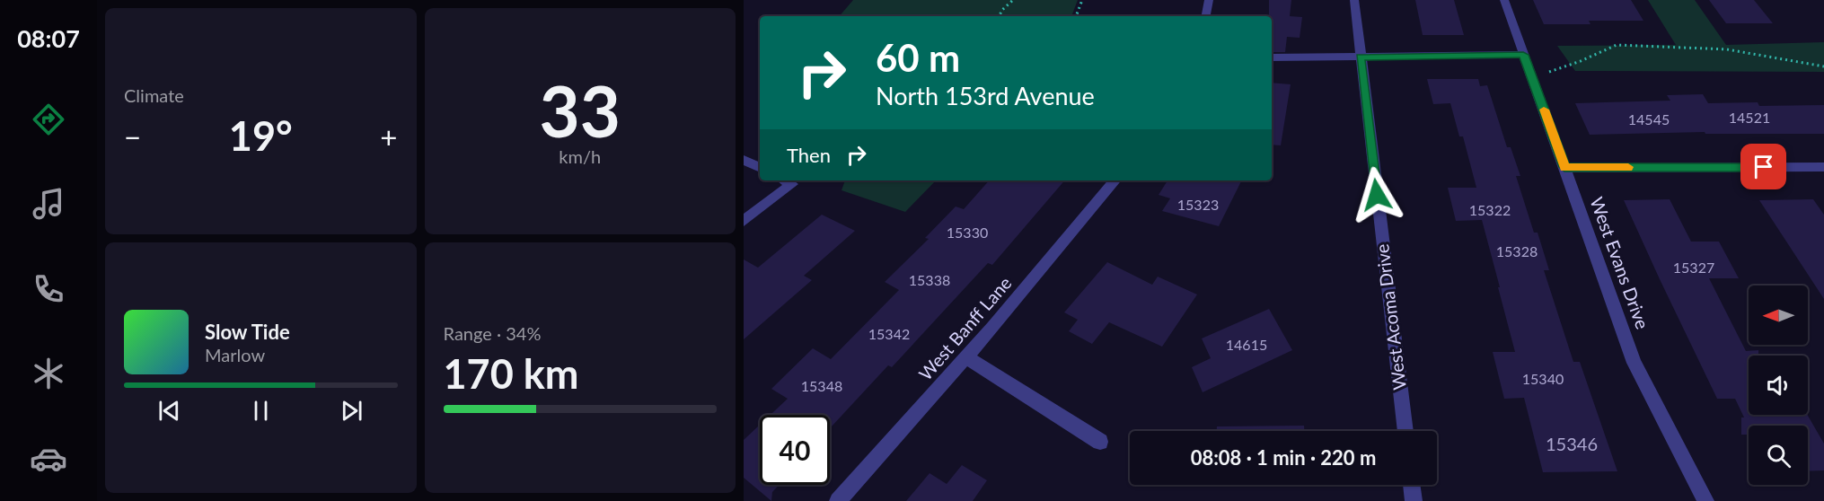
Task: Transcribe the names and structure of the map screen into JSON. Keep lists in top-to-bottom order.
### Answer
{
  "streets": {
    "street": ["West Evans Drive", "West Acoma Drive", "West Banff Lane"]
  },
  "house_numbers": [
    "14521",
    "14545",
    "15323",
    "15322",
    "15330",
    "15328",
    "15327",
    "15338",
    "15342",
    "14615",
    "15340",
    "15348",
    "15346"
  ],
  "north": "left",
  "page": {
    "tabs": "08:07",
    "tile": [
      "Climate",
      ["33", "km/h"],
      ["Range · 34%", "170 km"]
    ],
    "turn": ["60 m", "North 153rd Avenue"],
    "heat": ["−", "19°", "+"],
    "then": "Then",
    "song": ["Slow Tide", "Marlow"],
    "limit": "40",
    "trip": "08:08 · 1 min · 220 m"
  }
}
